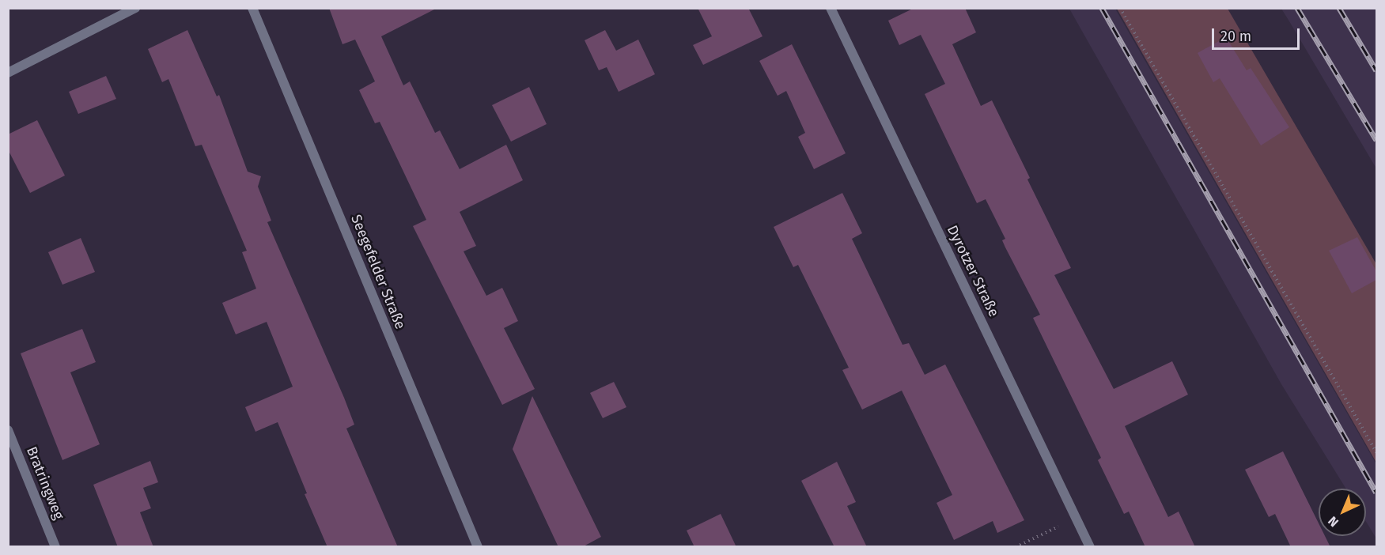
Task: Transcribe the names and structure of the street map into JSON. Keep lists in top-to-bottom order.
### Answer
{
  "streets": {
    "street": ["Dyrotzer Straße", "Seegefelder Straße", "Bratringweg"]
  },
  "scale_bar": "20 m",
  "north": "bottom left"
}
